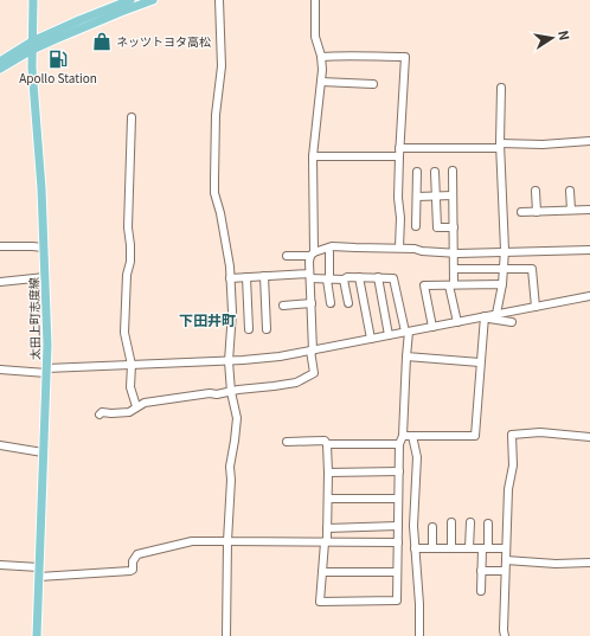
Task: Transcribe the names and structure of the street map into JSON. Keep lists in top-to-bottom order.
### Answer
{
  "streets": {
    "main road": ["太田上町志度線"]
  },
  "districts": ["下田井町"],
  "places": {
    "shop": ["ネッツトヨタ高松"],
    "fuel station": ["Apollo Station"]
  },
  "north": "right"
}
